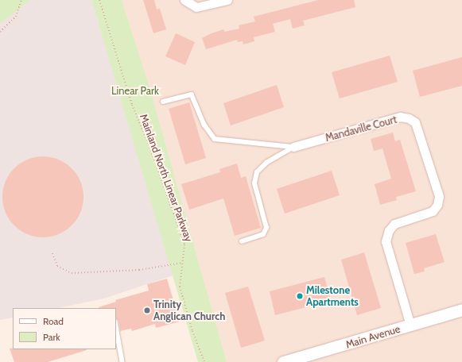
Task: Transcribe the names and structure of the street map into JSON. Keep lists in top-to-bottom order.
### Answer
{
  "streets": {
    "street": ["Mandaville Court", "Main Avenue"],
    "path": ["Mainland North Linear Parkway"]
  },
  "crossings": [
    ["Mandaville Court", "Main Avenue"]
  ],
  "parks": ["Linear Park"],
  "places": ["Milestone Apartments", "Trinity Anglican Church"],
  "legend": ["Road", "Park"]
}
